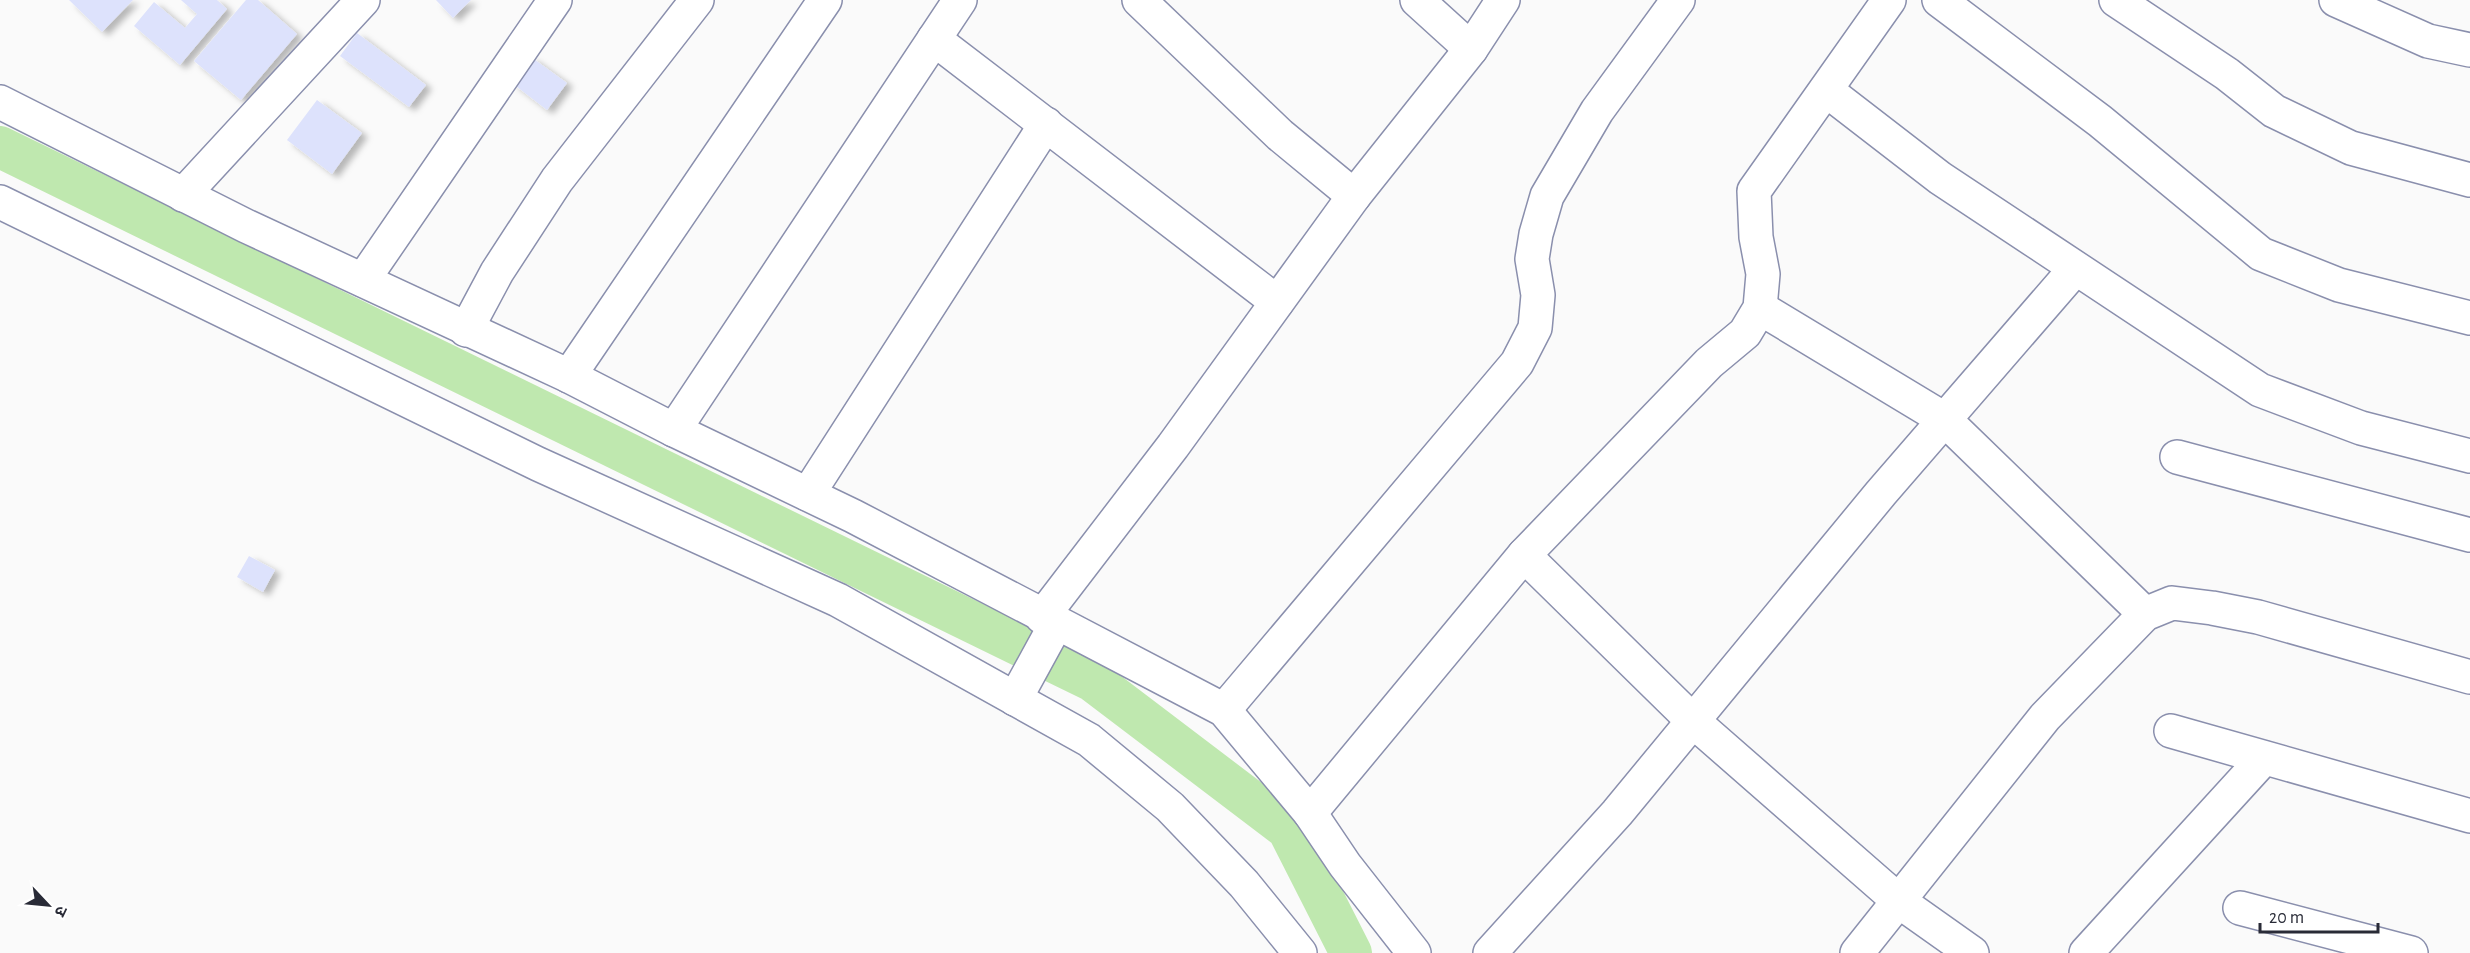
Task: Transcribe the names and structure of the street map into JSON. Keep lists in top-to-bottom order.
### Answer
{
  "scale_bar": "20 m",
  "north": "bottom right"
}
